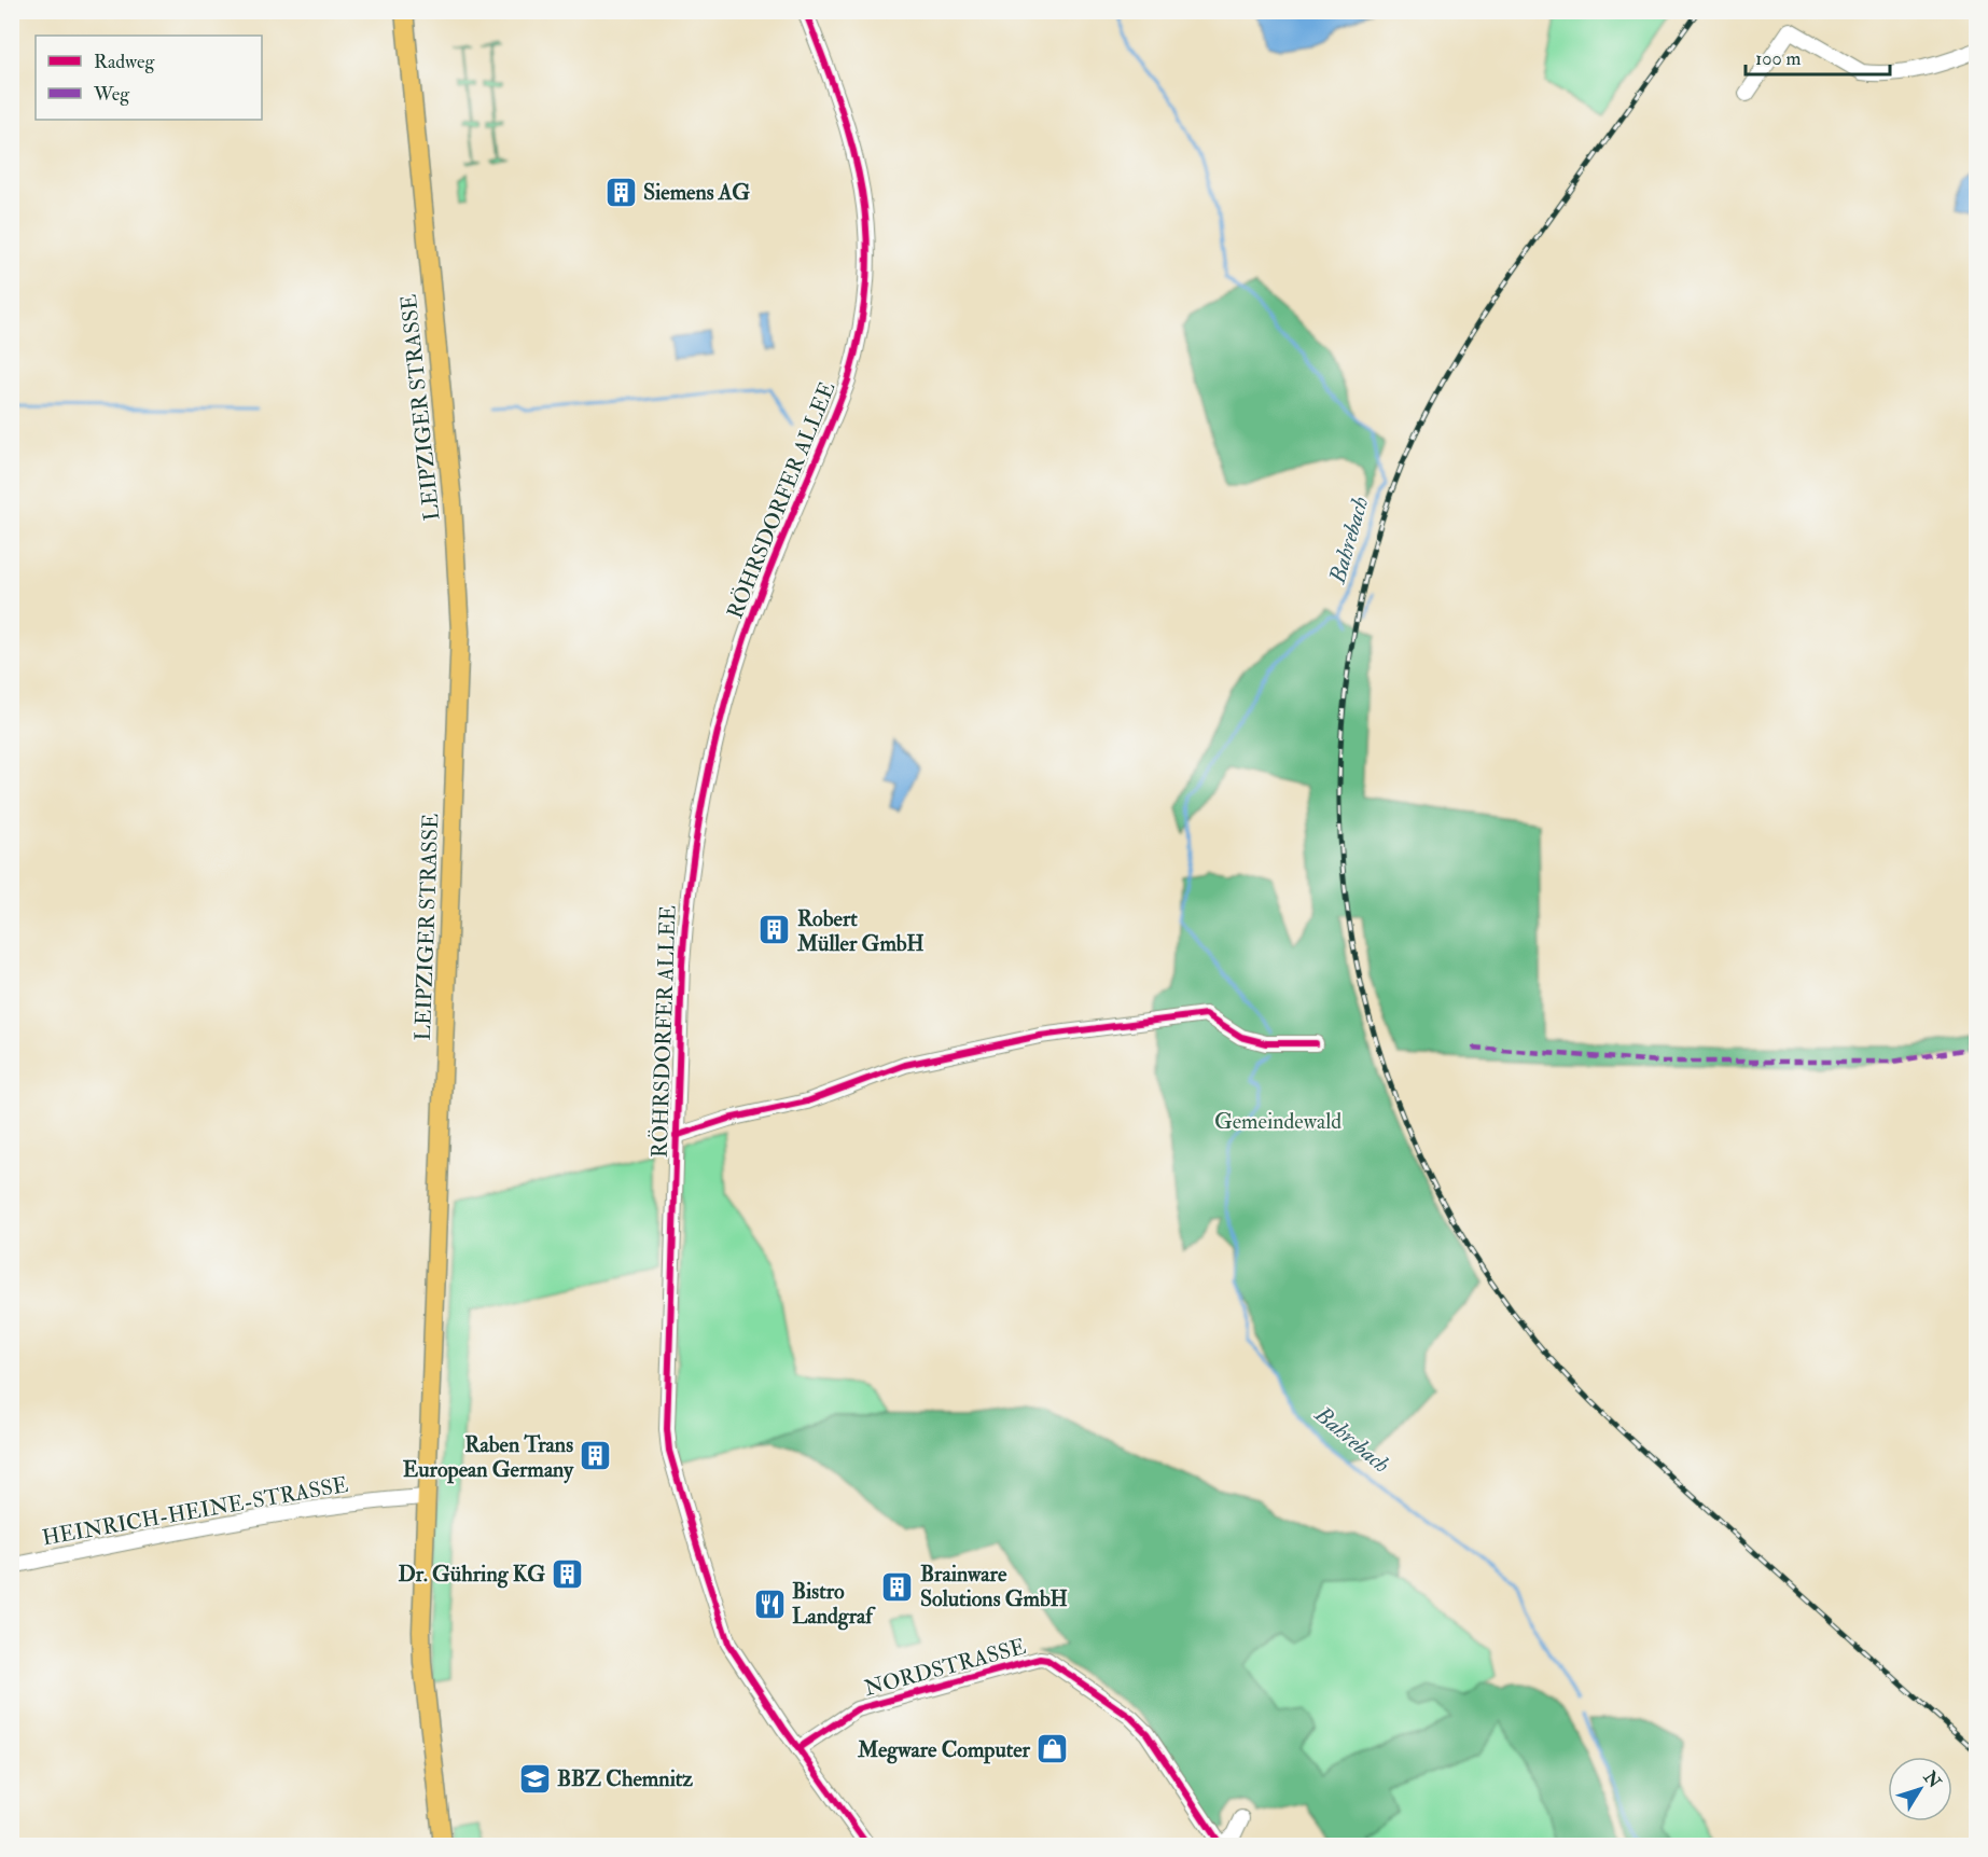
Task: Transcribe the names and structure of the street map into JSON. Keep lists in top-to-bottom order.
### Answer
{
  "streets": {
    "main road": ["LEIPZIGER STRASSE"],
    "street": ["RÖHRSDORFER ALLEE", "HEINRICH-HEINE-STRASSE", "NORDSTRASSE"]
  },
  "crossings": [
    ["LEIPZIGER STRASSE", "HEINRICH-HEINE-STRASSE"],
    ["RÖHRSDORFER ALLEE", "NORDSTRASSE"]
  ],
  "water": ["Bahrebach"],
  "parks": ["Gemeindewald"],
  "places": {
    "building": [
      "Siemens AG",
      "Robert Müller GmbH",
      "Raben Trans European Germany",
      "Dr. Gühring KG",
      "Brainware Solutions GmbH"
    ],
    "restaurant": ["Bistro Landgraf"],
    "shop": ["Megware Computer"],
    "school or university": ["BBZ Chemnitz"]
  },
  "legend": ["Radweg", "Weg"],
  "scale_bar": "100 m",
  "north": "top right"
}
